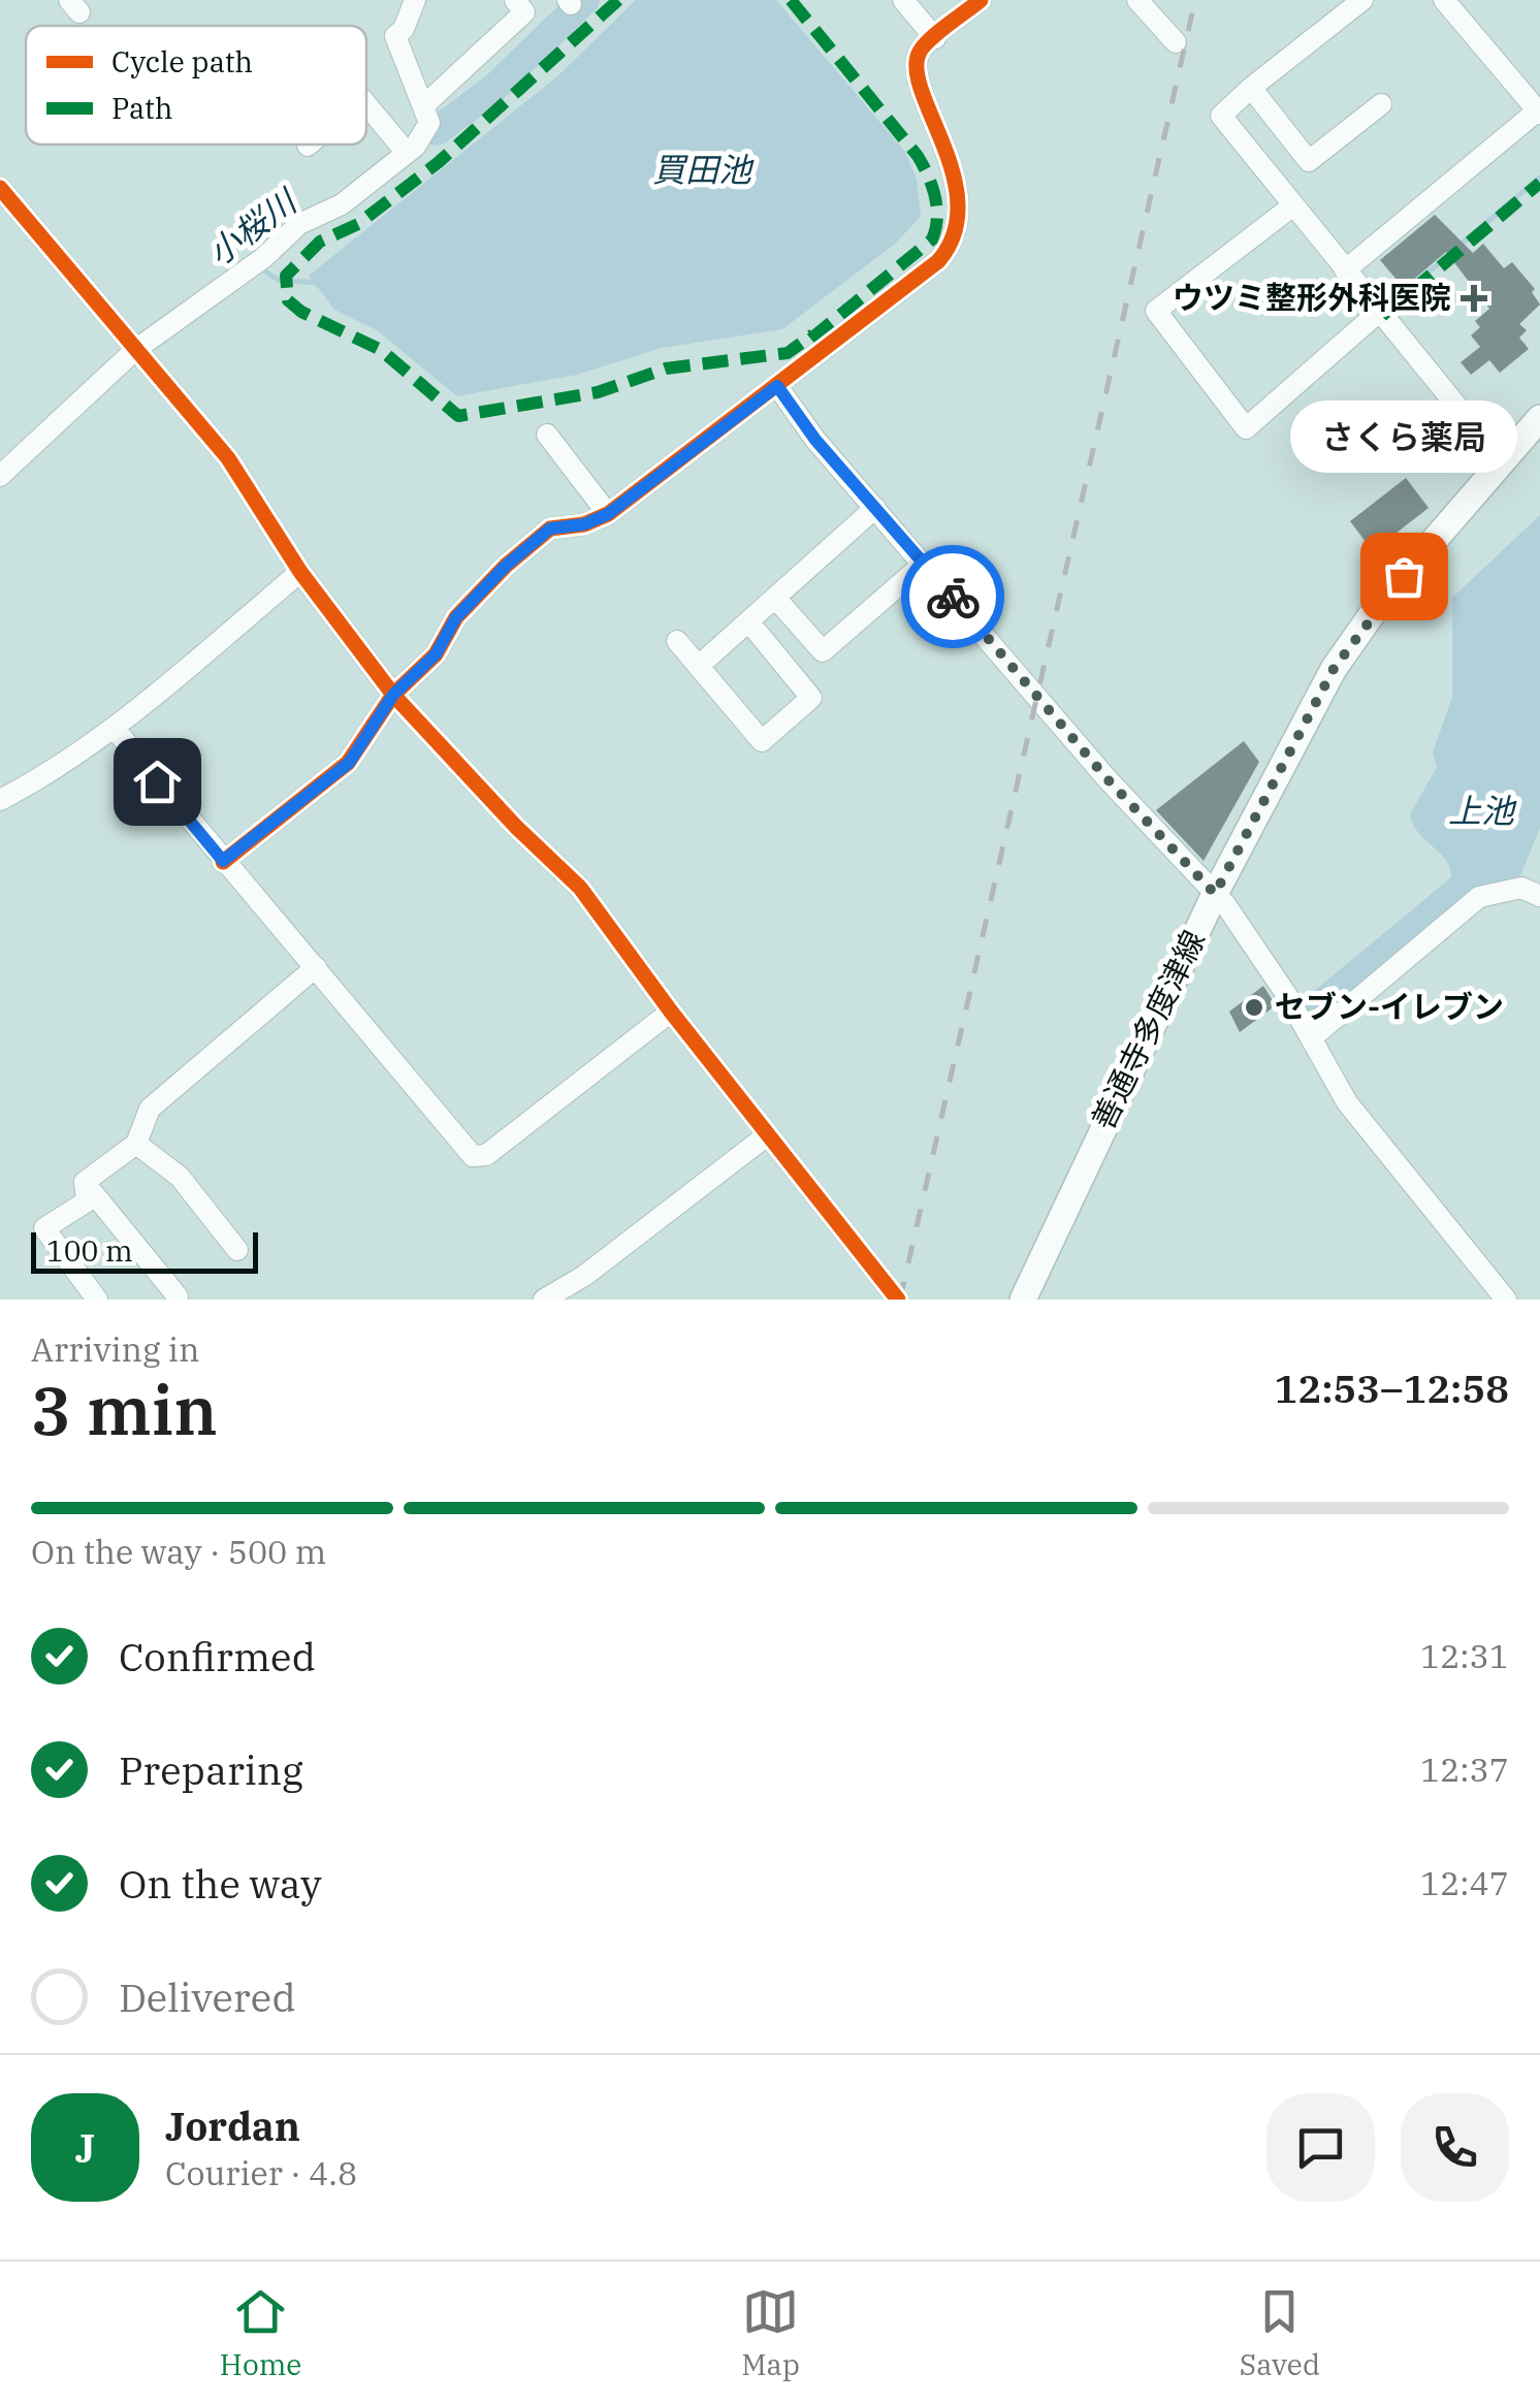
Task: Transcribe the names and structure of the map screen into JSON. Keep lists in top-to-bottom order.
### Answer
{
  "streets": {
    "main road": ["善通寺多度津線"]
  },
  "water": ["買田池", "小桜川", "上池"],
  "places": {
    "health": ["ウツミ整形外科医院"],
    "other": ["さくら薬局", "セブン-イレブン"]
  },
  "legend": ["Cycle path", "Path"],
  "scale_bar": "100 m",
  "page": {
    "bubble": "さくら薬局",
    "scale": "100 m",
    "heading": ["3 min", "Arriving in", "12:53–12:58"],
    "panel": ["Jordan", "Courier · 4.8"],
    "bar": "On the way · 500 m",
    "list": [
      ["Confirmed", "12:31"],
      ["Preparing", "12:37"],
      ["On the way", "12:47"],
      "Delivered"
    ],
    "round": "J",
    "tabs": ["Home", "Map", "Saved"]
  }
}
